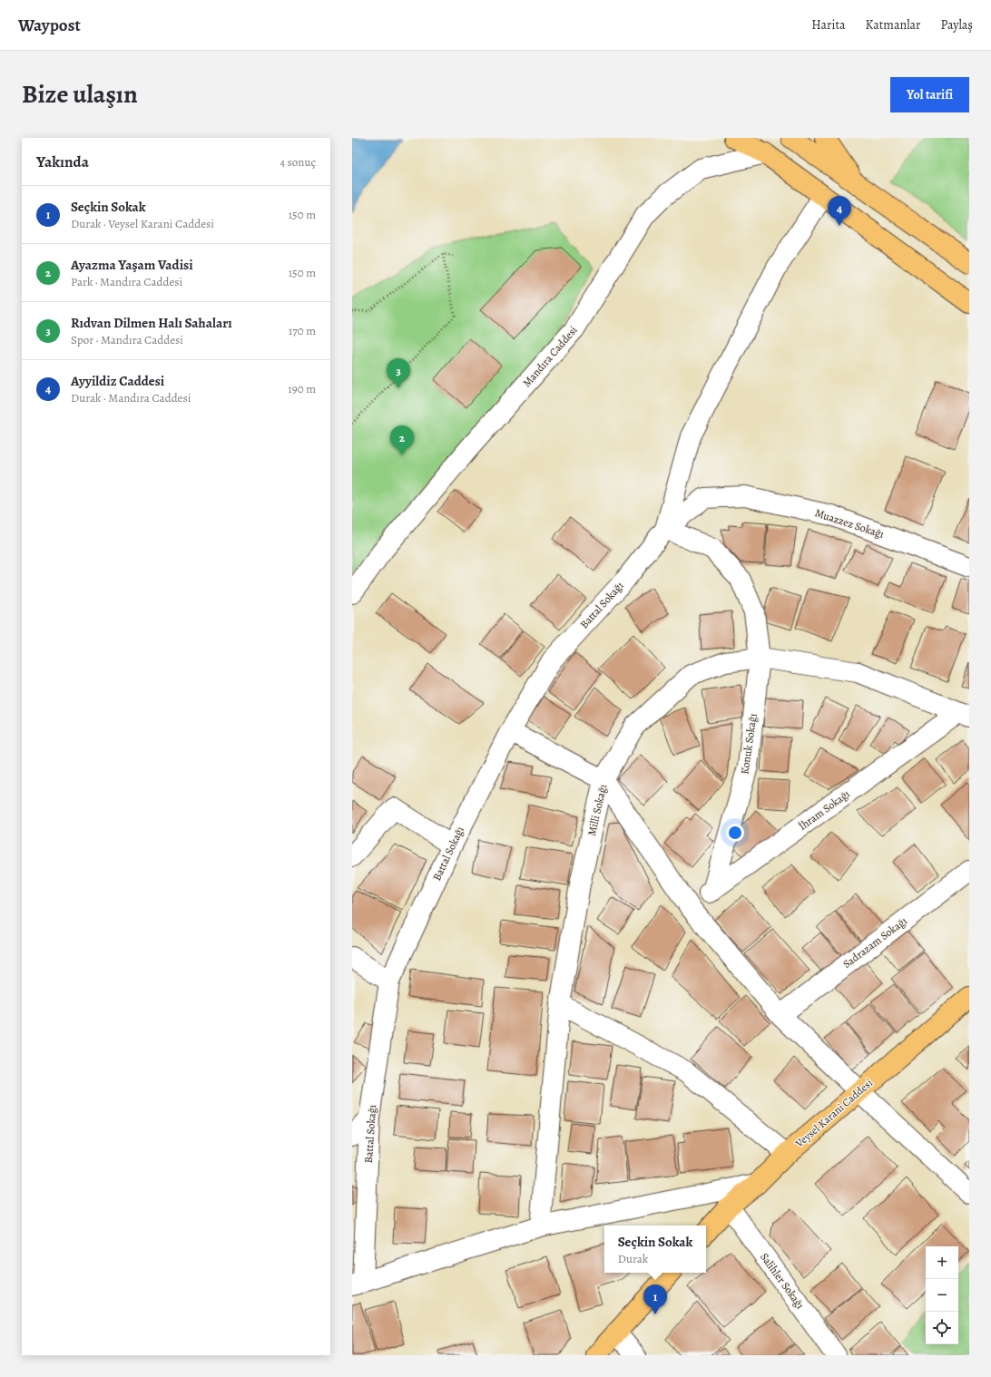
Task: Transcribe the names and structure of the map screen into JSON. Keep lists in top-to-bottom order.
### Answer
{
  "streets": {
    "main road": ["Veysel Karani Caddesi"],
    "street": [
      "Mandıra Caddesi",
      "Muazzez Sokağı",
      "Battal Sokağı",
      "Konuk Sokağı",
      "Milli Sokağı",
      "İhram Sokağı",
      "Sadrazam Sokağı",
      "Salihler Sokağı"
    ]
  },
  "crossings": [
    ["Muazzez Sokağı", "Battal Sokağı"],
    ["Battal Sokağı", "Konuk Sokağı"],
    ["Konuk Sokağı", "Milli Sokağı"],
    ["Konuk Sokağı", "İhram Sokağı"],
    ["Milli Sokağı", "İhram Sokağı"],
    ["Veysel Karani Caddesi", "Salihler Sokağı"]
  ],
  "page": {
    "header": "Waypost",
    "nav": ["Harita", "Katmanlar", "Paylaş"],
    "title": "Bize ulaşın",
    "buttons": "Yol tarifi",
    "heading": ["Yakında", "4 sonuç"],
    "list": [
      {
        "mark": "1",
        "name": "Seçkin Sokak",
        "note": "Durak · Veysel Karani Caddesi",
        "value": "150 m"
      },
      {
        "mark": "2",
        "name": "Ayazma Yaşam Vadisi",
        "note": "Park · Mandıra Caddesi",
        "value": "150 m"
      },
      {
        "mark": "3",
        "name": "Rıdvan Dilmen Halı Sahaları",
        "note": "Spor · Mandıra Caddesi",
        "value": "170 m"
      },
      {
        "mark": "4",
        "name": "Ayyildiz Caddesi",
        "note": "Durak · Mandıra Caddesi",
        "value": "190 m"
      }
    ],
    "pins": [
      "4",
      "3",
      "2",
      "1"
    ],
    "popup": ["Seçkin Sokak", "Durak"],
    "map_buttons": ["+", "−"]
  }
}
